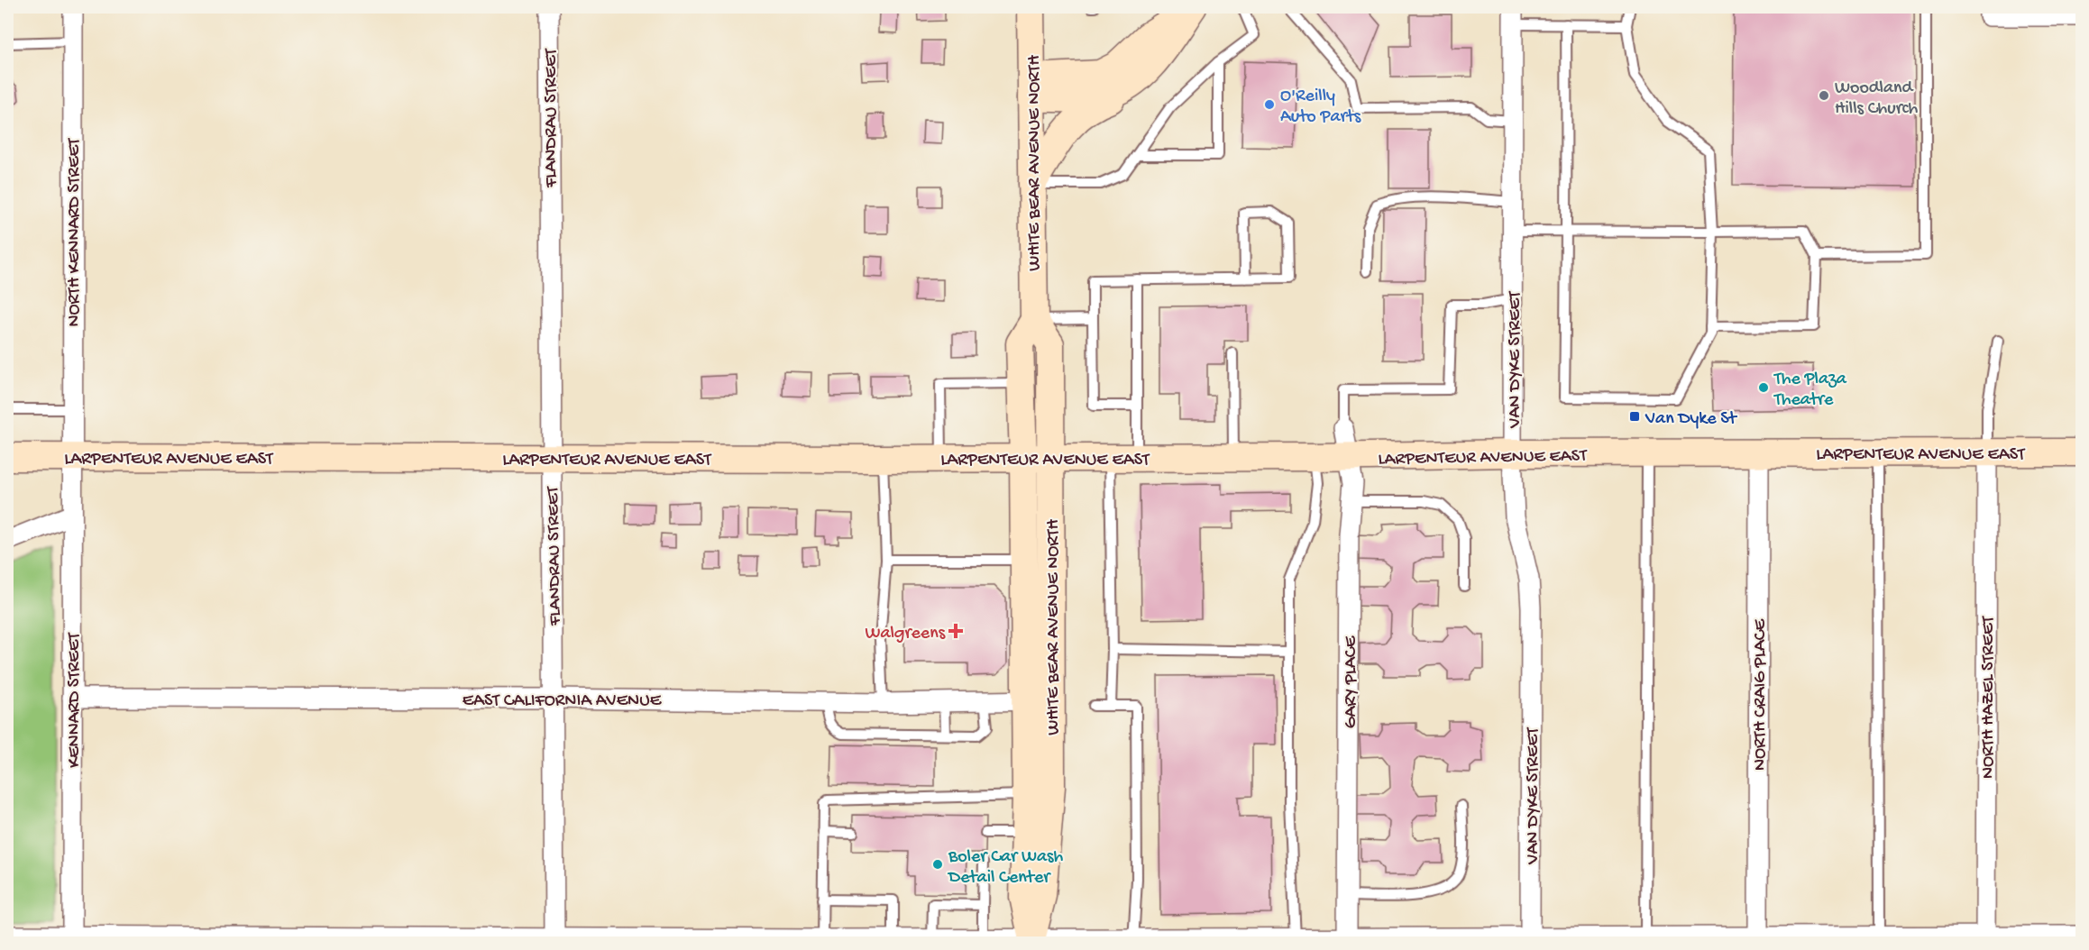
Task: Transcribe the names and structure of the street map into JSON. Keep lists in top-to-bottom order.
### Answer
{
  "streets": {
    "street": [
      "FLANDRAU STREET",
      "WHITE BEAR AVENUE NORTH",
      "NORTH KENNARD STREET",
      "VAN DYKE STREET",
      "LARPENTEUR AVENUE EAST",
      "GARY PLACE",
      "NORTH CRAIG PLACE",
      "NORTH HAZEL STREET",
      "EAST CALIFORNIA AVENUE",
      "KENNARD STREET"
    ]
  },
  "crossings": [
    ["FLANDRAU STREET", "LARPENTEUR AVENUE EAST"],
    ["FLANDRAU STREET", "EAST CALIFORNIA AVENUE"],
    ["WHITE BEAR AVENUE NORTH", "LARPENTEUR AVENUE EAST"],
    ["WHITE BEAR AVENUE NORTH", "EAST CALIFORNIA AVENUE"],
    ["NORTH KENNARD STREET", "LARPENTEUR AVENUE EAST"],
    ["NORTH KENNARD STREET", "KENNARD STREET"],
    ["VAN DYKE STREET", "LARPENTEUR AVENUE EAST"],
    ["LARPENTEUR AVENUE EAST", "GARY PLACE"],
    ["LARPENTEUR AVENUE EAST", "NORTH CRAIG PLACE"],
    ["LARPENTEUR AVENUE EAST", "NORTH HAZEL STREET"],
    ["LARPENTEUR AVENUE EAST", "KENNARD STREET"],
    ["EAST CALIFORNIA AVENUE", "KENNARD STREET"]
  ],
  "places": {
    "other": [
      "Woodland Hills Church",
      "O'Reilly Auto Parts",
      "The Plaza Theatre",
      "Boler Car Wash Detail Center"
    ],
    "transit": ["Van Dyke St"],
    "health": ["Walgreens"]
  }
}
